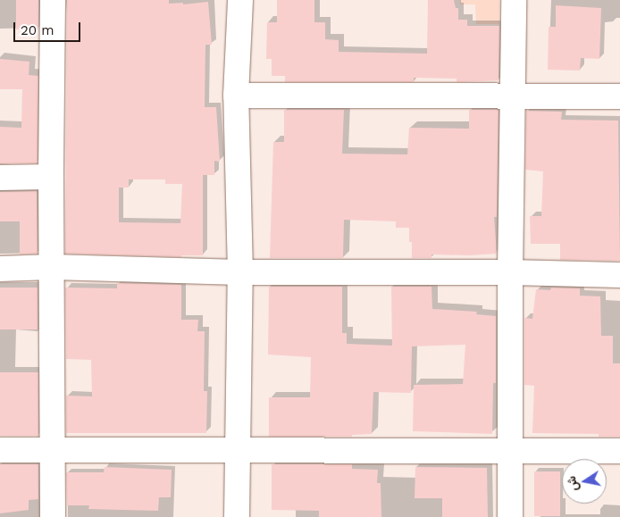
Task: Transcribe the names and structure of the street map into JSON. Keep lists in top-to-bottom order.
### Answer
{
  "scale_bar": "20 m",
  "north": "left"
}
